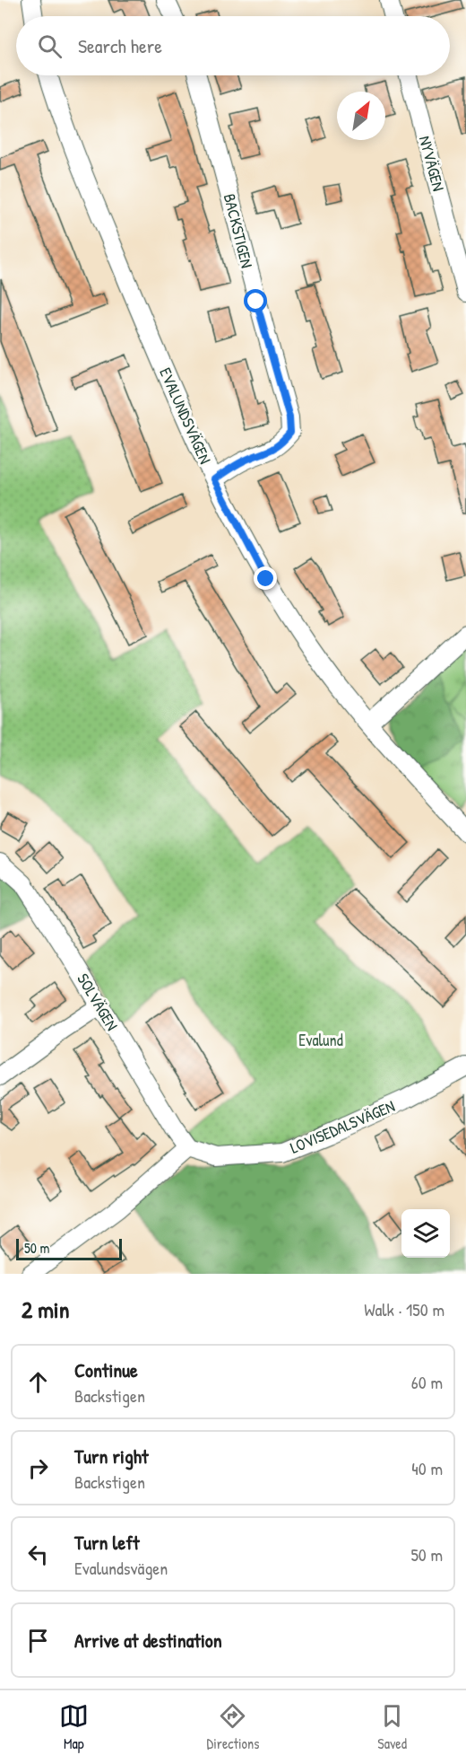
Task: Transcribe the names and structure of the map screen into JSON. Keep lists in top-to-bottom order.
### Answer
{
  "streets": {
    "street": [
      "NYVÄGEN",
      "BACKSTIGEN",
      "EVALUNDSVÄGEN",
      "SOLVÄGEN",
      "LOVISEDALSVÄGEN"
    ]
  },
  "crossings": [
    ["BACKSTIGEN", "EVALUNDSVÄGEN"],
    ["SOLVÄGEN", "LOVISEDALSVÄGEN"]
  ],
  "parks": ["Evalund"],
  "scale_bar": "50 m",
  "north": "top right",
  "page": {
    "search": "Search here",
    "scale": "50 m",
    "heading": ["2 min", "Walk · 150 m"],
    "list": [
      ["Continue", "Backstigen", "60 m"],
      ["Turn right", "Backstigen", "40 m"],
      ["Turn left", "Evalundsvägen", "50 m"],
      "Arrive at destination"
    ],
    "nav": ["Map", "Directions", "Saved"]
  }
}
